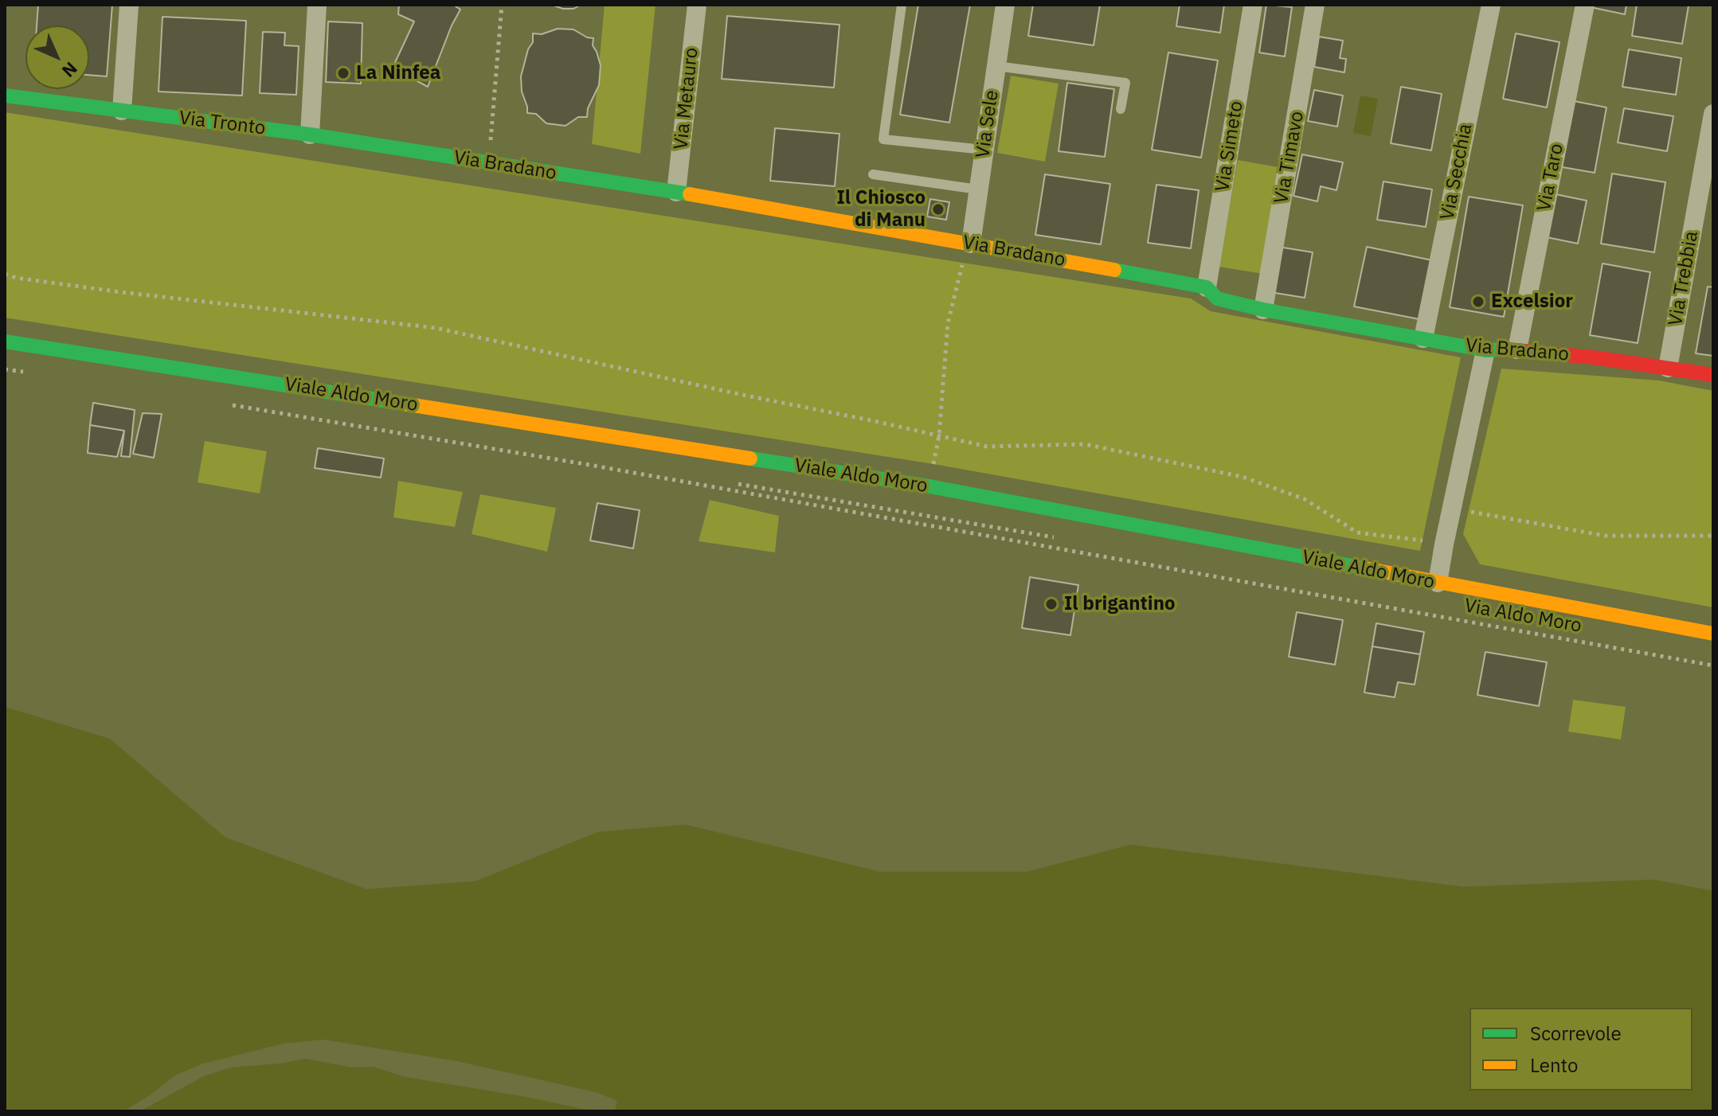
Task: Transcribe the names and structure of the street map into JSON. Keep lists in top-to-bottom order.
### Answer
{
  "streets": {
    "street": [
      "Via Metauro",
      "Via Tronto",
      "Via Sele",
      "Via Simeto",
      "Via Timavo",
      "Via Bradano",
      "Via Secchia",
      "Via Taro",
      "Via Trebbia",
      "Viale Aldo Moro"
    ],
    "path": ["Via Aldo Moro"]
  },
  "crossings": [
    ["Via Metauro", "Via Bradano"],
    ["Via Tronto", "Via Bradano"],
    ["Via Sele", "Via Bradano"],
    ["Via Simeto", "Via Bradano"],
    ["Via Timavo", "Via Bradano"],
    ["Via Bradano", "Via Secchia"],
    ["Via Bradano", "Via Taro"],
    ["Via Bradano", "Via Trebbia"],
    ["Viale Aldo Moro", "Via Aldo Moro"]
  ],
  "places": [
    "La Ninfea",
    "Il Chiosco di Manu",
    "Excelsior",
    "Il brigantino"
  ],
  "legend": ["Scorrevole", "Lento"],
  "north": "bottom right"
}
